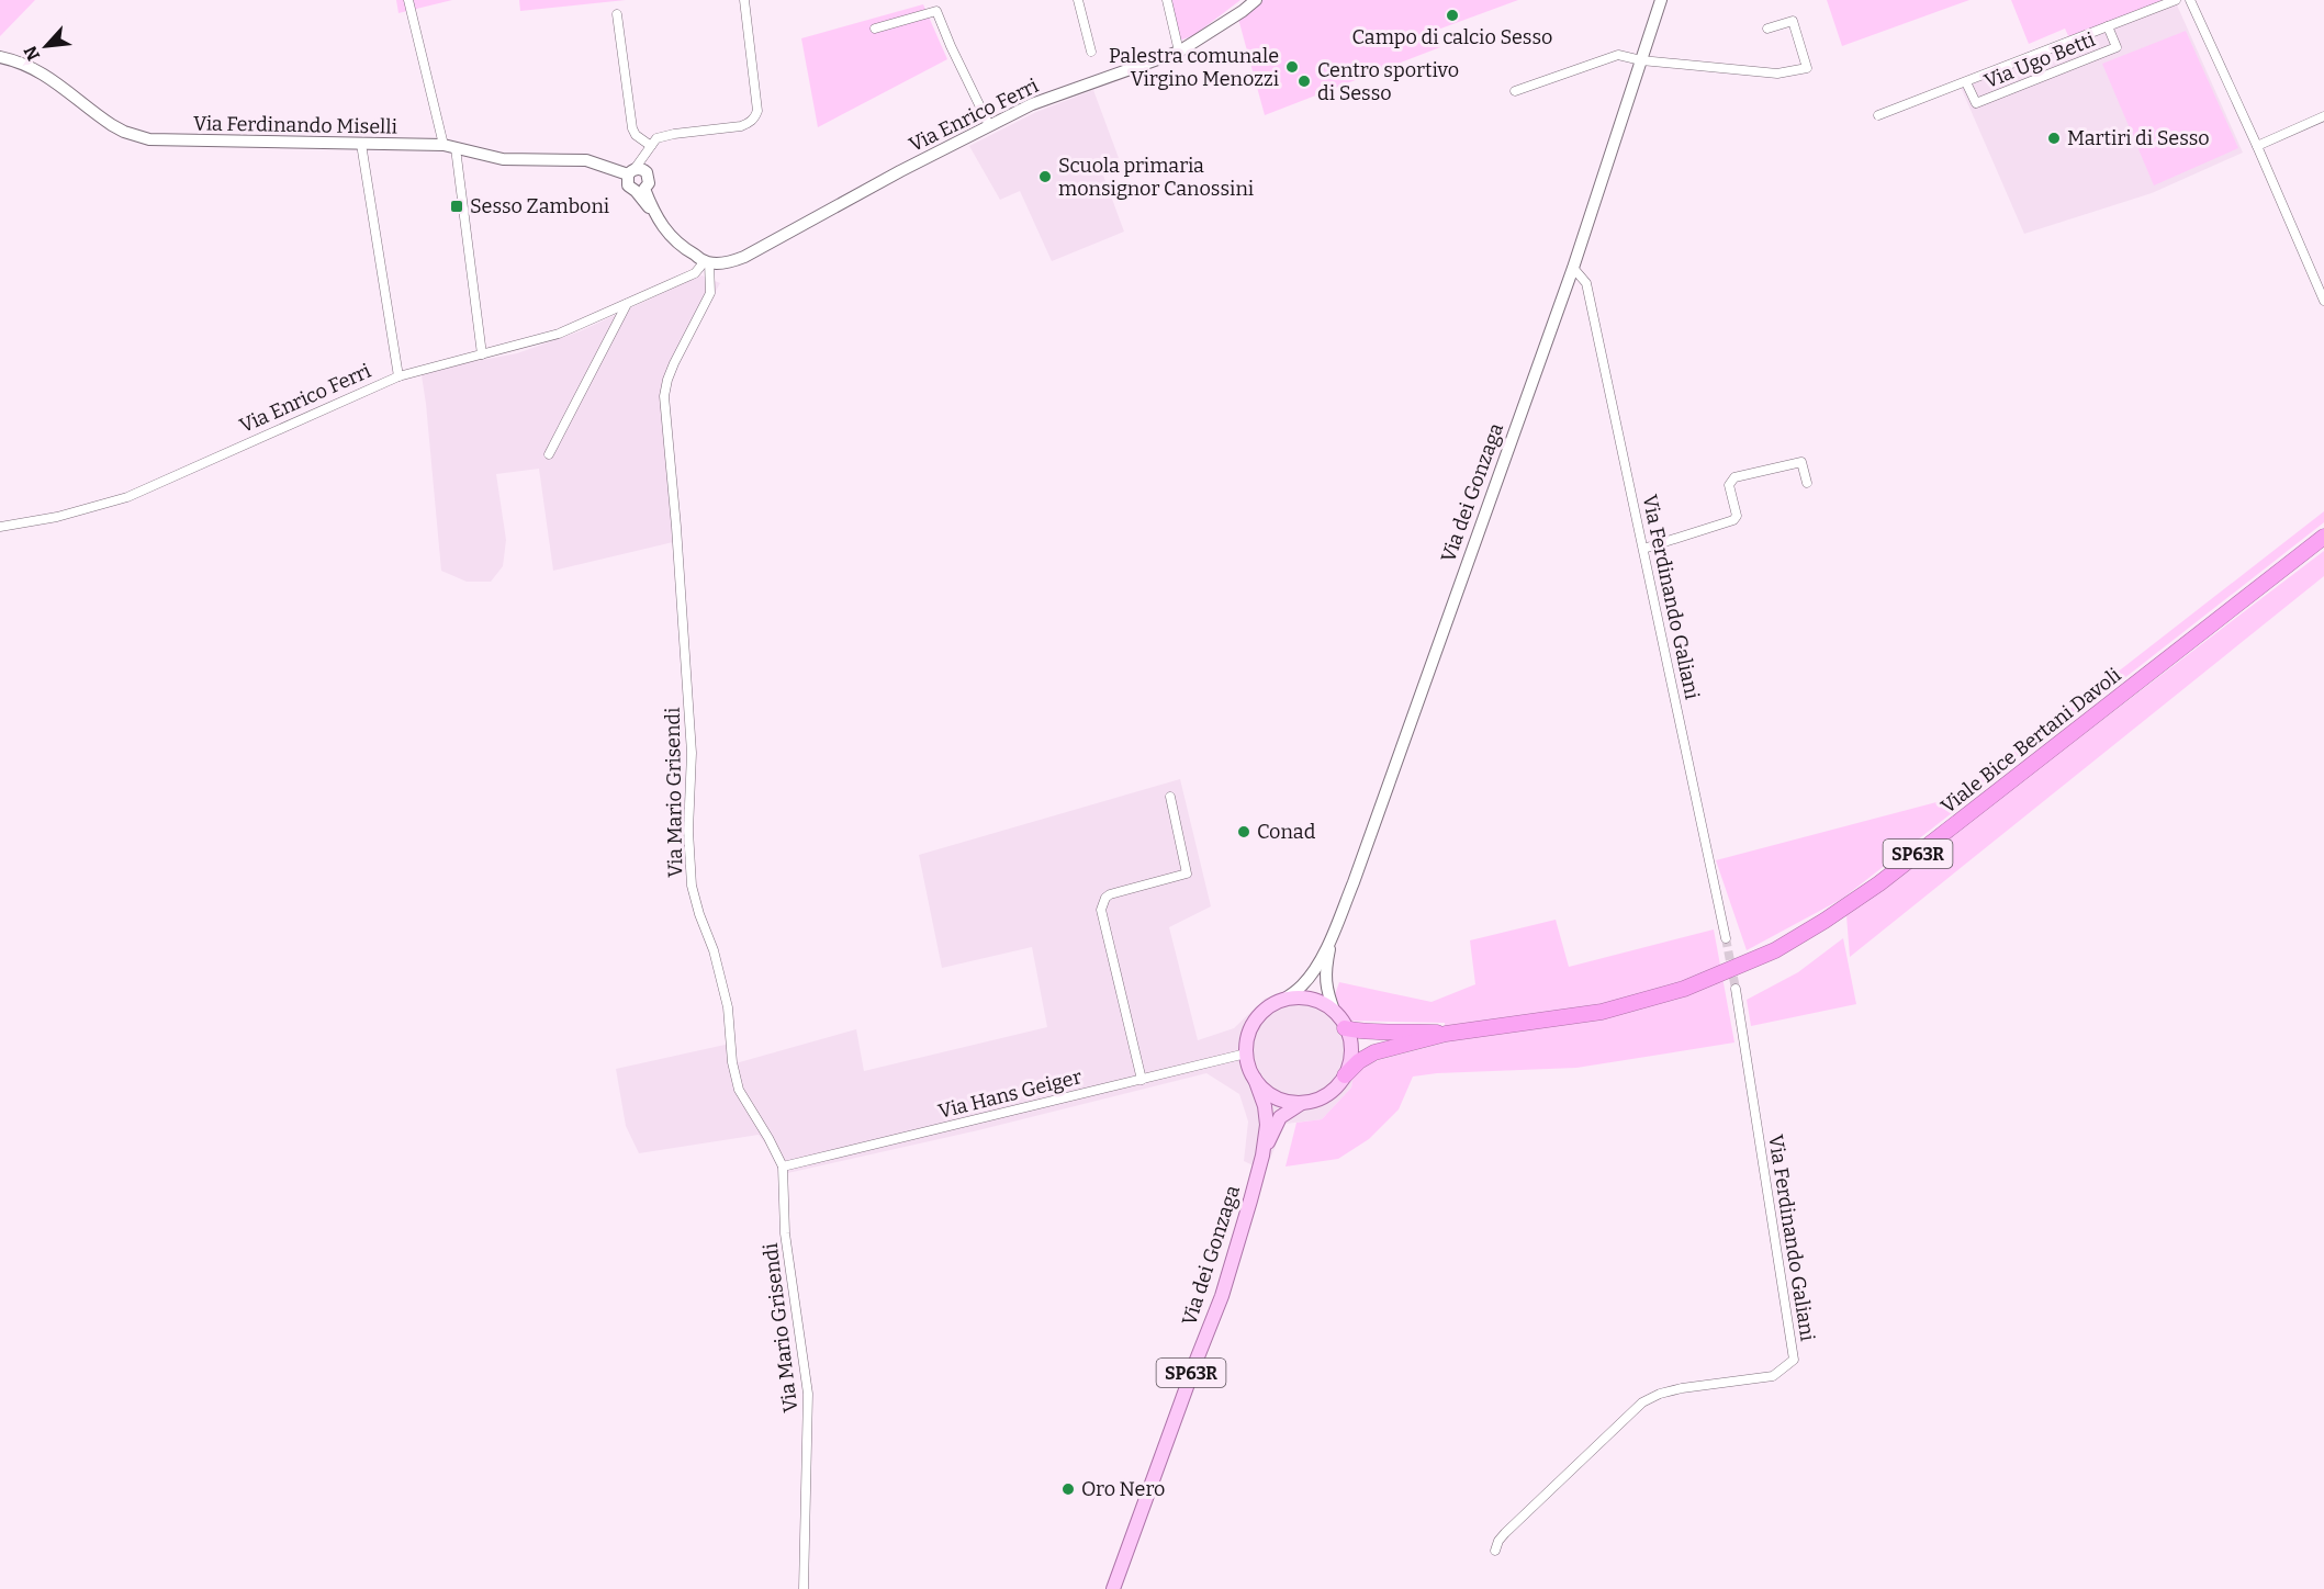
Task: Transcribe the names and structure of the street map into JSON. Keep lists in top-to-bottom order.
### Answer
{
  "streets": {
    "highway": ["Viale Bice Bertani Davoli", "SP63R"],
    "main road": ["Via dei Gonzaga"],
    "street": [
      "Via Ugo Betti",
      "Via Enrico Ferri",
      "Via Ferdinando Miselli",
      "Via Ferdinando Galiani",
      "Via Mario Grisendi",
      "Via Hans Geiger"
    ]
  },
  "crossings": [
    ["Via Enrico Ferri", "Via Mario Grisendi"],
    ["Via dei Gonzaga", "Via Ferdinando Galiani"],
    ["Via dei Gonzaga", "SP63R"],
    ["Via dei Gonzaga", "Via Hans Geiger"],
    ["Viale Bice Bertani Davoli", "SP63R"],
    ["Via Mario Grisendi", "Via Hans Geiger"],
    ["SP63R", "Via Hans Geiger"]
  ],
  "places": {
    "other": [
      "Campo di calcio Sesso",
      "Palestra comunale Virgino Menozzi",
      "Centro sportivo di Sesso",
      "Martiri di Sesso",
      "Scuola primaria monsignor Canossini",
      "Conad",
      "Oro Nero"
    ],
    "transit": ["Sesso Zamboni"]
  },
  "north": "bottom left"
}
